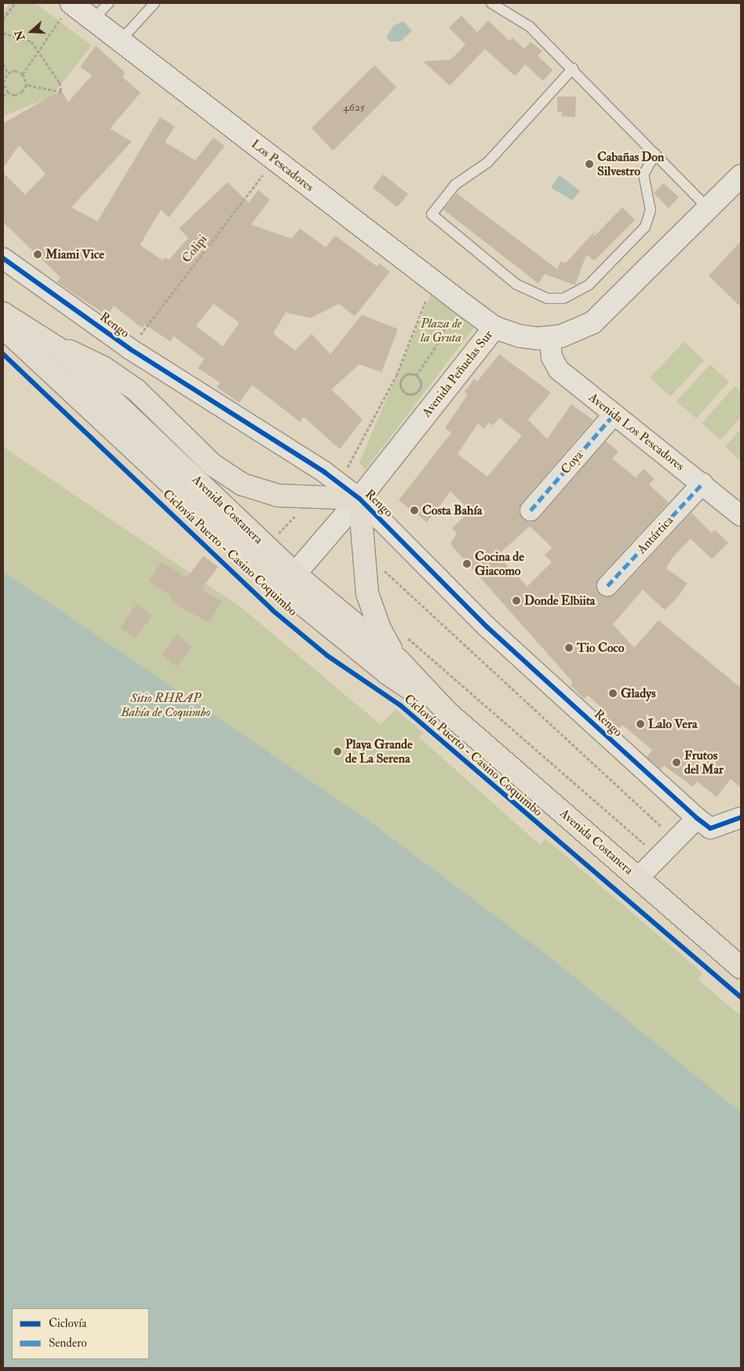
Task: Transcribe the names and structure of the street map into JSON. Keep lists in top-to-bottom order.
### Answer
{
  "streets": {
    "main road": ["Avenida Costanera"],
    "street": [
      "Los Pescadores",
      "Rengo",
      "Avenida Peñuelas Sur",
      "Avenida Los Pescadores",
      "Coya",
      "Antártica"
    ],
    "path": ["Colipi"],
    "cycle path": ["Ciclovía Puerto - Casino Coquimbo"]
  },
  "crossings": [
    ["Los Pescadores", "Colipi"],
    ["Los Pescadores", "Avenida Peñuelas Sur"],
    ["Colipi", "Rengo"],
    ["Rengo", "Avenida Peñuelas Sur"],
    ["Rengo", "Avenida Costanera"],
    ["Avenida Peñuelas Sur", "Avenida Los Pescadores"],
    ["Avenida Peñuelas Sur", "Avenida Costanera"],
    ["Avenida Los Pescadores", "Coya"],
    ["Avenida Los Pescadores", "Antártica"]
  ],
  "parks": ["Plaza de la Gruta", "Sitio RHRAP Bahía de Coquimbo"],
  "places": [
    "Cabañas Don Silvestro",
    "Miami Vice",
    "Costa Bahía",
    "Cocina de Giacomo",
    "Donde Elbiita",
    "Tio Coco",
    "Gladys",
    "Lalo Vera",
    "Playa Grande de La Serena",
    "Frutos del Mar"
  ],
  "house_numbers": ["4625"],
  "legend": ["Ciclovía", "Sendero"],
  "north": "left"
}
